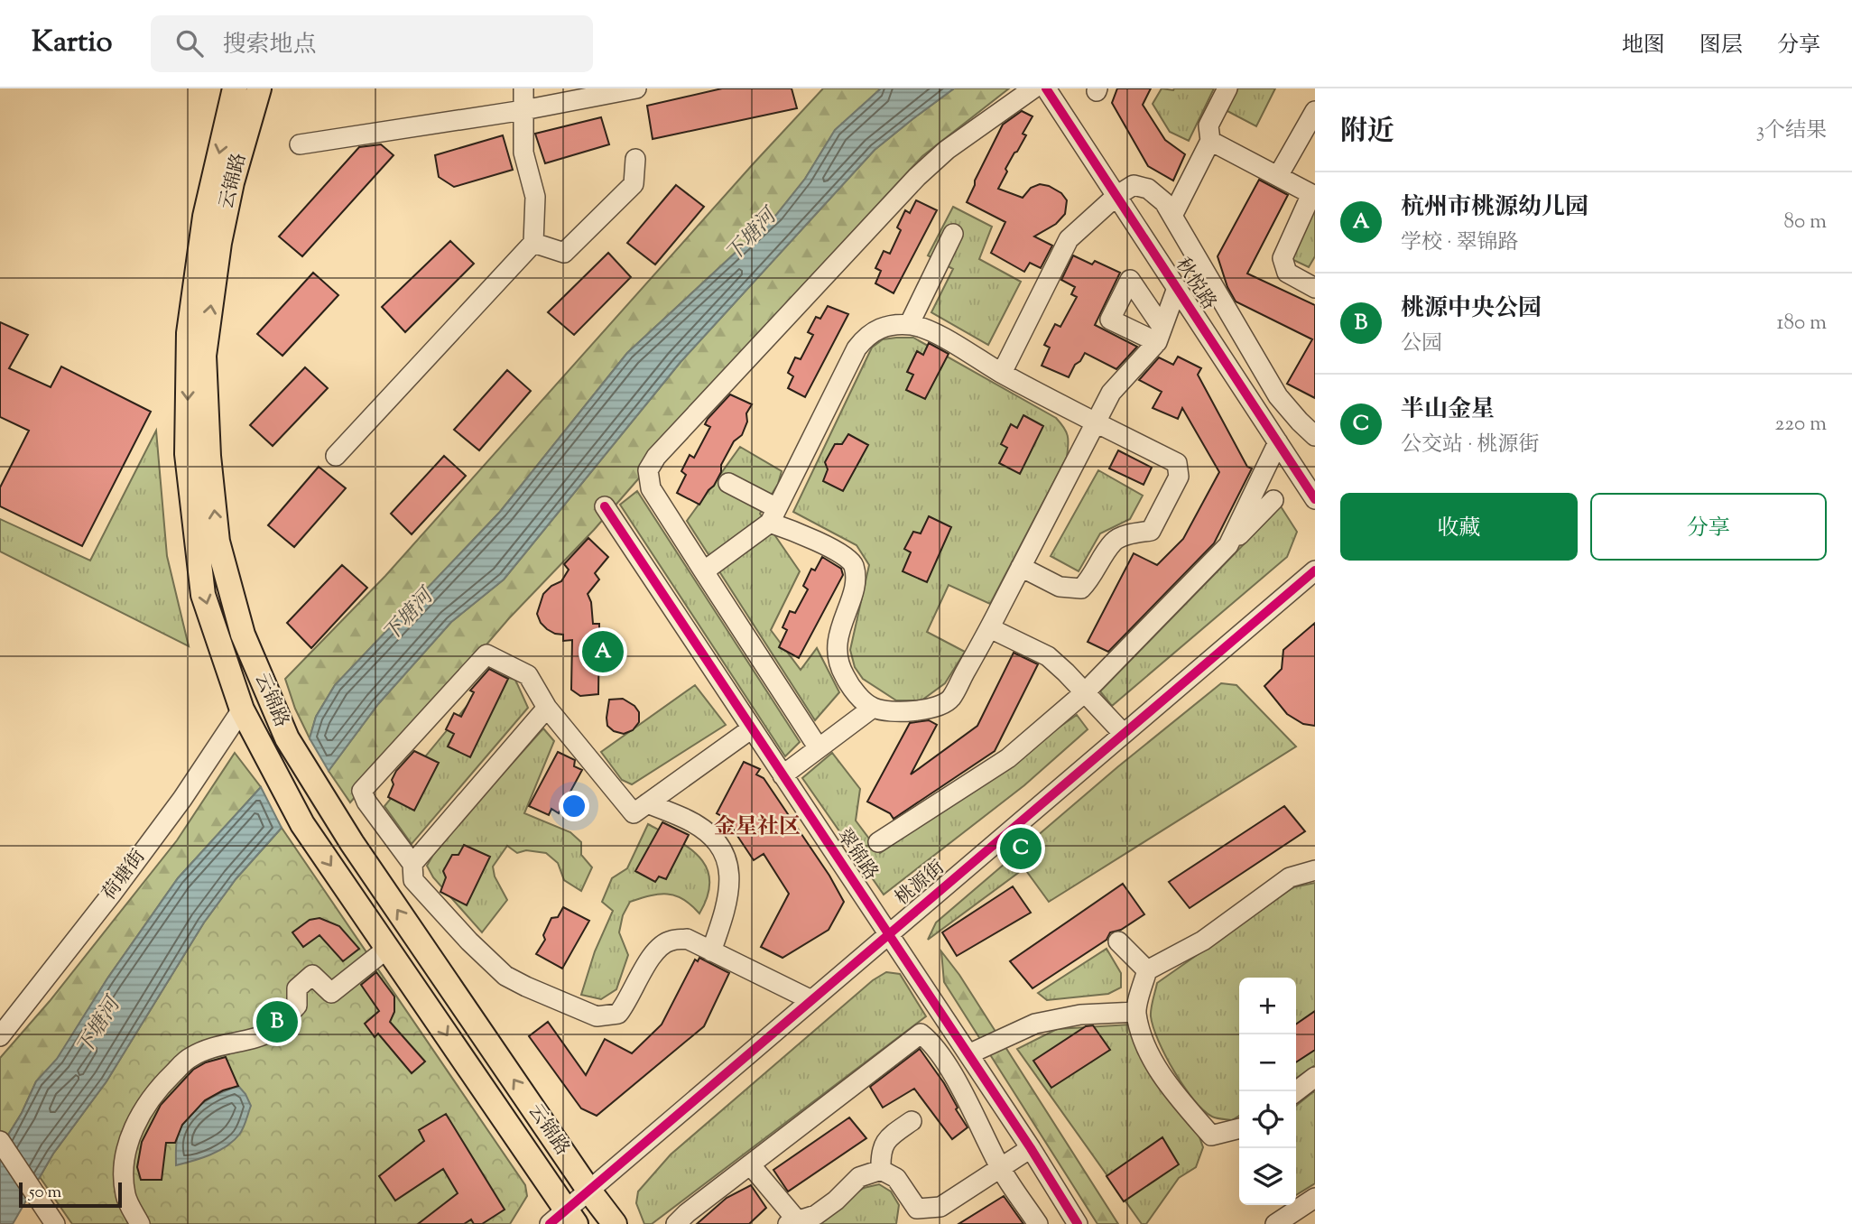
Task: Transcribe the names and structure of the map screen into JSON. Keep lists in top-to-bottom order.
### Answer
{
  "streets": {
    "main road": ["云锦路"],
    "street": [
      "秋悦路",
      "翠锦路",
      "荷塘街",
      "桃源街"
    ]
  },
  "crossings": [
    ["云锦路", "荷塘街"],
    ["云锦路", "桃源街"],
    ["翠锦路", "桃源街"]
  ],
  "districts": ["金星社区"],
  "water": ["下塘河"],
  "scale_bar": "50 m",
  "page": {
    "header": "Kartio",
    "search": "搜索地点",
    "nav": ["地图", "图层", "分享"],
    "heading": ["附近", "3个结果"],
    "list": [
      {
        "mark": "A",
        "name": "杭州市桃源幼儿园",
        "note": "学校 · 翠锦路",
        "value": "80 m"
      },
      {
        "mark": "B",
        "name": "桃源中央公园",
        "note": "公园",
        "value": "180 m"
      },
      {
        "mark": "C",
        "name": "半山金星",
        "note": "公交站 · 桃源街",
        "value": "220 m"
      }
    ],
    "buttons": ["收藏", "分享"],
    "pins": ["A", "C", "B"],
    "map_buttons": ["+", "−"],
    "scale": "50 m"
  }
}
